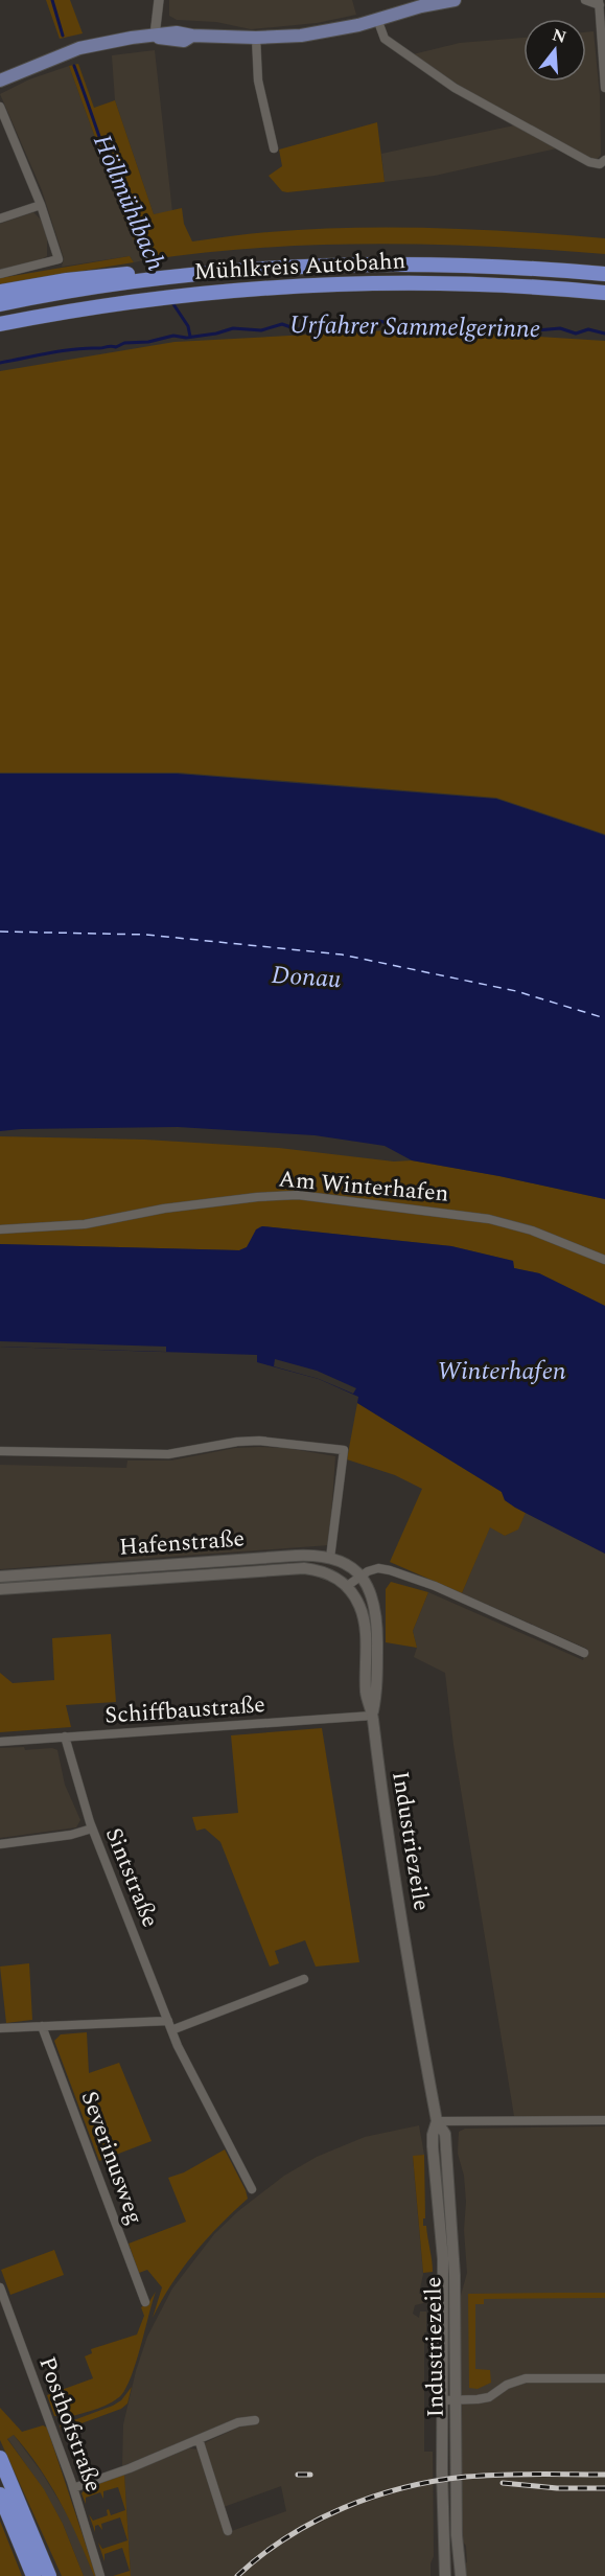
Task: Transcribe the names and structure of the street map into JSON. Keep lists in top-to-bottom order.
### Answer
{
  "streets": {
    "highway": ["Mühlkreis Autobahn"],
    "main road": ["Hafenstraße", "Industriezeile"],
    "street": [
      "Am Winterhafen",
      "Schiffbaustraße",
      "Sintstraße",
      "Severinusweg",
      "Posthofstraße"
    ]
  },
  "crossings": [
    ["Schiffbaustraße", "Industriezeile"],
    ["Schiffbaustraße", "Sintstraße"]
  ],
  "water": [
    "Höllmühlbach",
    "Urfahrer Sammelgerinne",
    "Donau",
    "Winterhafen"
  ],
  "north": "top"
}
